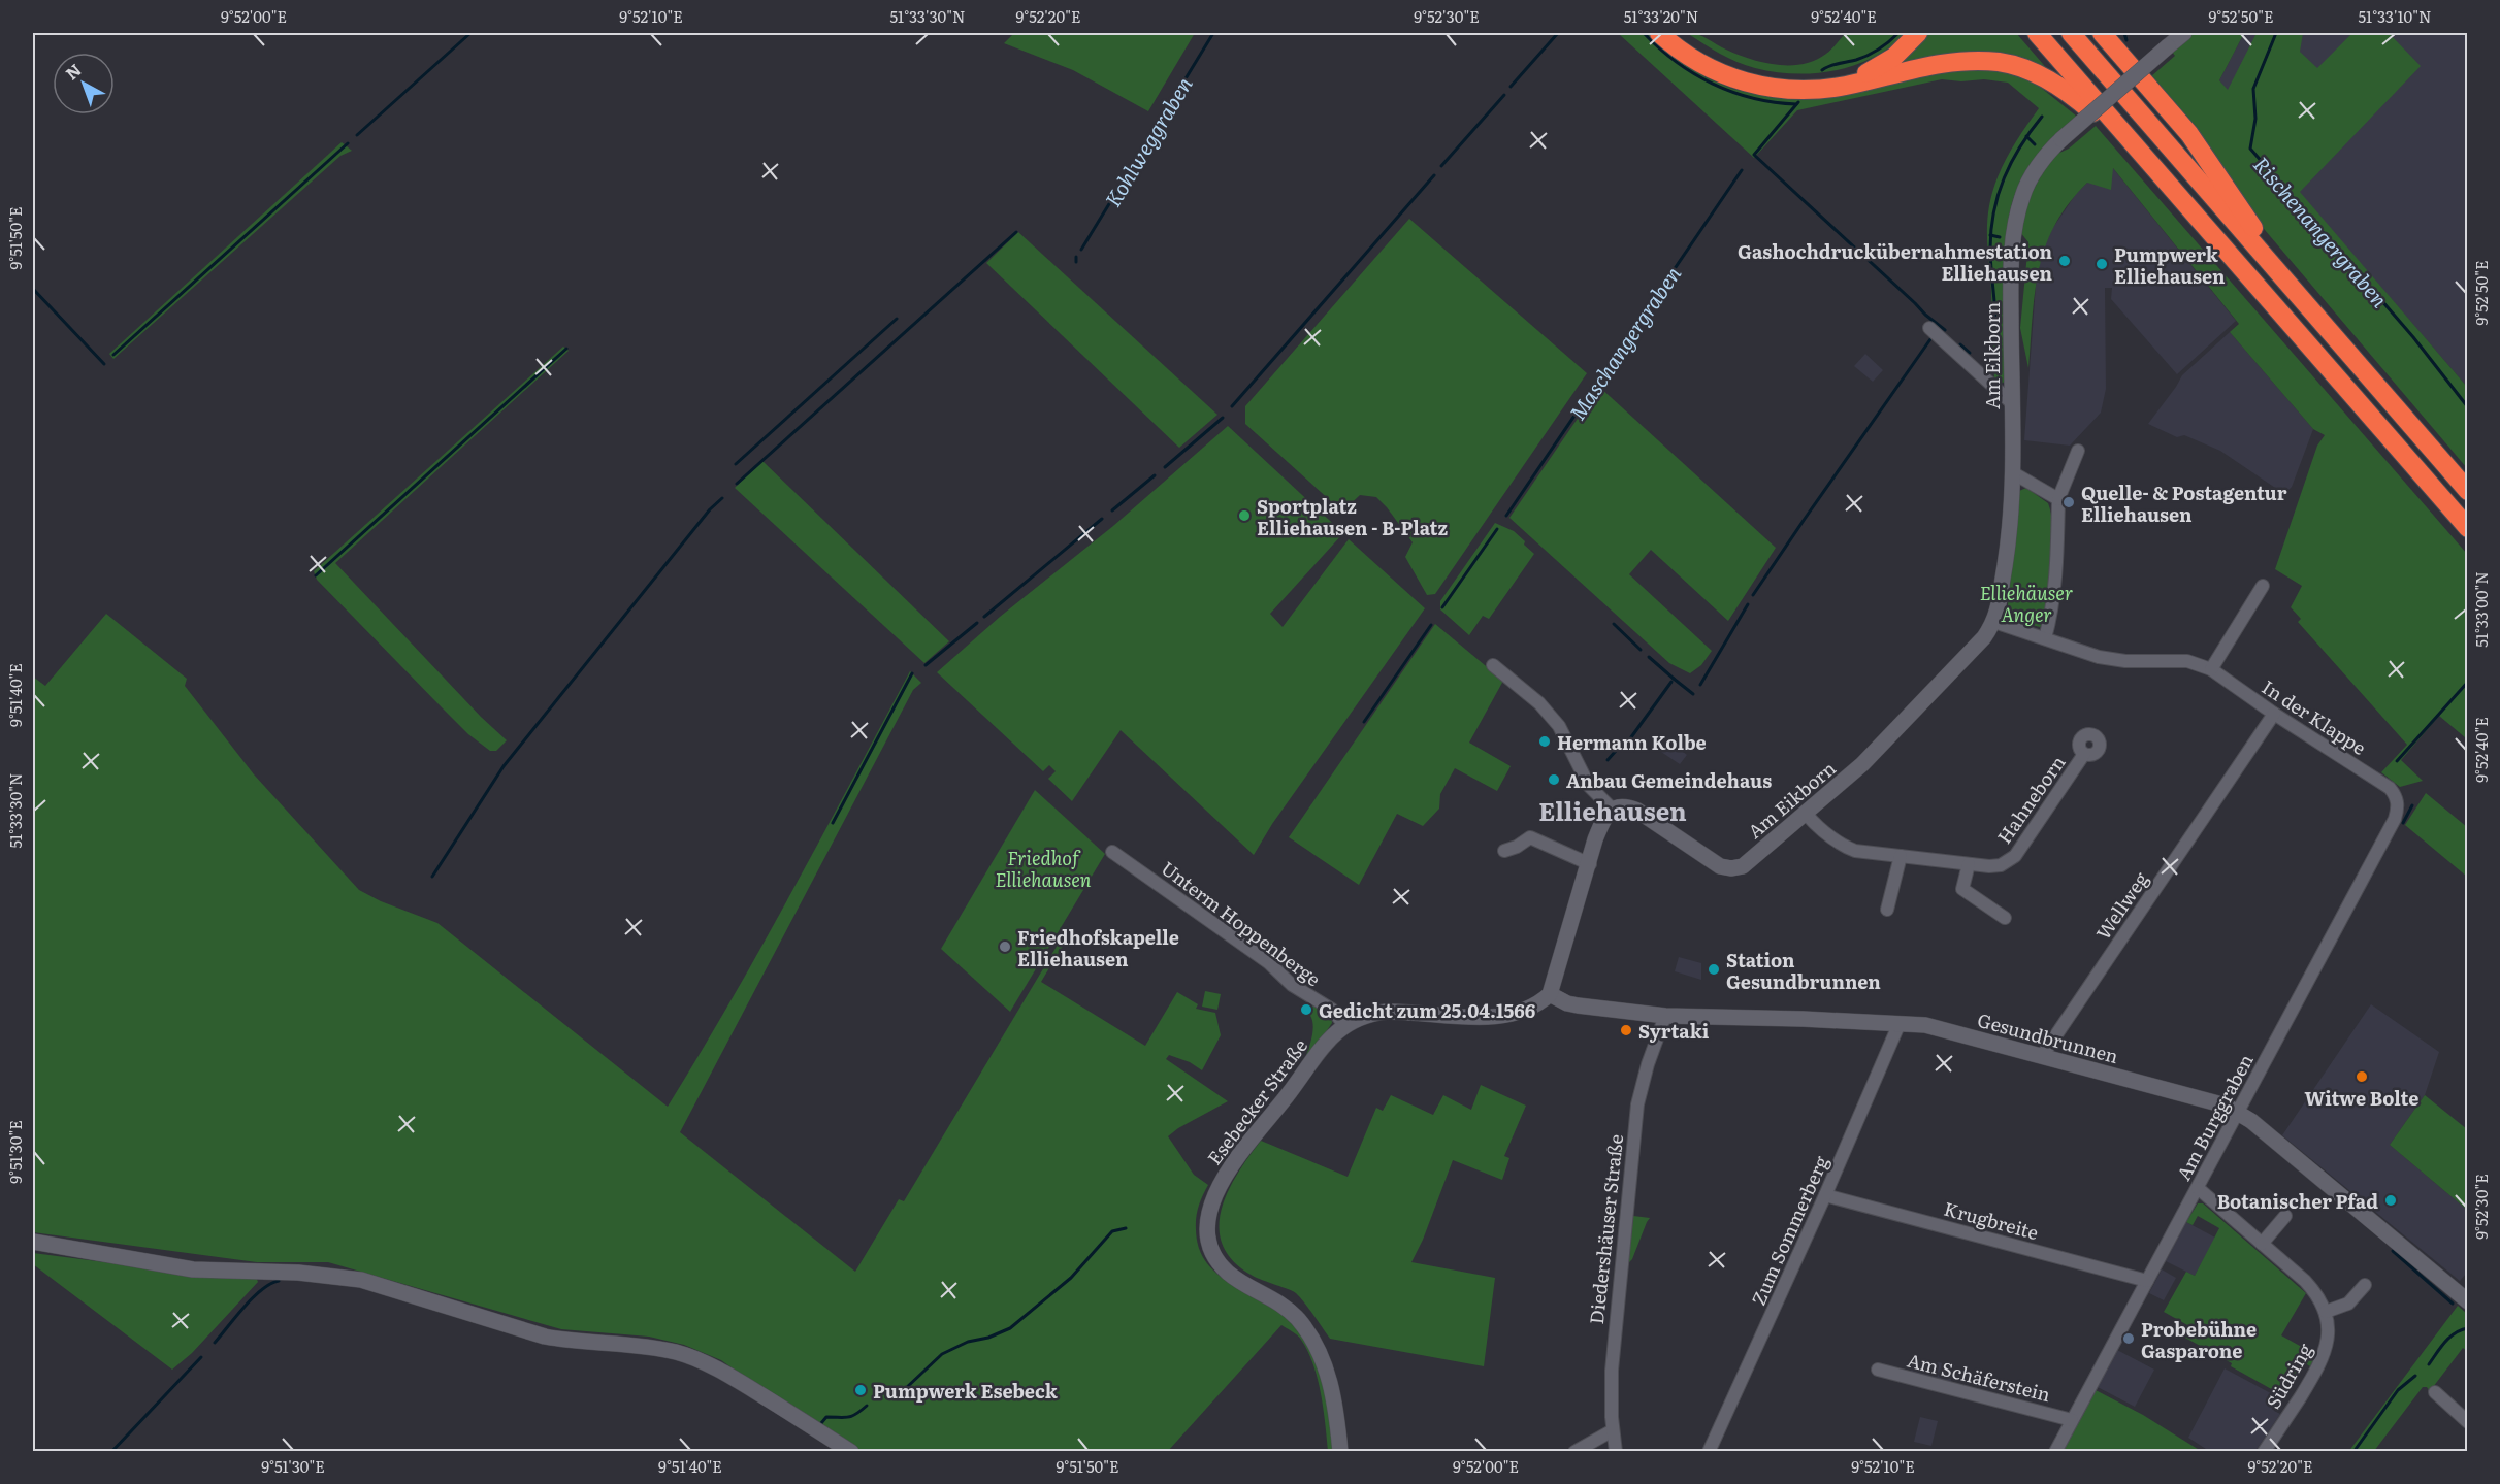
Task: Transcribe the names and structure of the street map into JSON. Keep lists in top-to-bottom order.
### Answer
{
  "streets": {
    "street": [
      "Am Eikborn",
      "In der Klappe",
      "Hahneborn",
      "Wellweg",
      "Unterm Hoppenberge",
      "Gesundbrunnen",
      "Esebecker Straße",
      "Am Burggraben",
      "Krugbreite",
      "Diedershäuser Straße",
      "Zum Sommerberg",
      "Südring",
      "Am Schäferstein"
    ]
  },
  "crossings": [
    ["Am Eikborn", "In der Klappe"],
    ["Am Eikborn", "Hahneborn"],
    ["In der Klappe", "Wellweg"],
    ["In der Klappe", "Am Burggraben"],
    ["Wellweg", "Gesundbrunnen"],
    ["Unterm Hoppenberge", "Esebecker Straße"],
    ["Gesundbrunnen", "Am Burggraben"],
    ["Gesundbrunnen", "Diedershäuser Straße"],
    ["Gesundbrunnen", "Zum Sommerberg"],
    ["Am Burggraben", "Krugbreite"],
    ["Am Burggraben", "Südring"],
    ["Am Burggraben", "Am Schäferstein"],
    ["Krugbreite", "Zum Sommerberg"]
  ],
  "districts": ["Elliehausen"],
  "water": ["Kohlweggraben", "Rischenangergraben", "Maschangergraben"],
  "parks": ["Elliehäuser Anger", "Friedhof Elliehausen"],
  "places": [
    "Gashochdruckübernahmestation Elliehausen",
    "Pumpwerk Elliehausen",
    "Quelle- & Postagentur Elliehausen",
    "Sportplatz Elliehausen - B-Platz",
    "Hermann Kolbe",
    "Anbau Gemeindehaus",
    "Friedhofskapelle Elliehausen",
    "Station Gesundbrunnen",
    "Gedicht zum 25.04.1566",
    "Syrtaki",
    "Witwe Bolte",
    "Botanischer Pfad",
    "Probebühne Gasparone",
    "Pumpwerk Esebeck"
  ],
  "north": "top left",
  "coordinates": [
    "9°52'00\"E",
    "9°52'10\"E",
    "51°33'30\"N",
    "9°52'20\"E",
    "9°52'30\"E",
    "51°33'20\"N",
    "9°52'40\"E",
    "9°52'50\"E",
    "51°33'10\"N",
    "9°51'50\"E",
    "51°33'00\"N",
    "9°51'40\"E",
    "9°51'30\"E"
  ]
}
